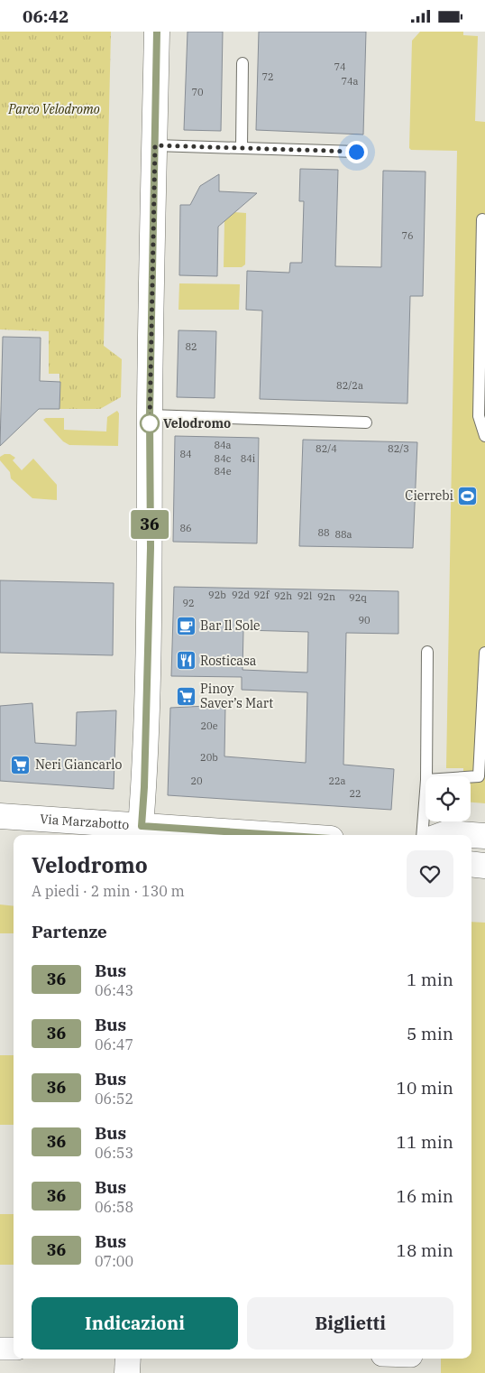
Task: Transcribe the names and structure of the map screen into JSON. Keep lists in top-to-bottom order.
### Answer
{
  "streets": {
    "street": ["Via Marzabotto"]
  },
  "parks": ["Parco Velodromo"],
  "places": {
    "other": ["Velodromo"],
    "sports": ["Cierrebi"],
    "cafe": ["Bar Il Sole"],
    "restaurant": ["Rosticasa"],
    "supermarket": ["Pinoy Saver’s Mart", "Neri Giancarlo"]
  },
  "lines": ["bus line 36"],
  "house_numbers": [
    "74",
    "72",
    "74a",
    "70",
    "76",
    "82",
    "82/2a",
    "84a",
    "82/4",
    "82/3",
    "84",
    "84c",
    "84i",
    "84e",
    "86",
    "88",
    "88a",
    "92b",
    "92d",
    "92f",
    "92h",
    "92l",
    "92n",
    "92q",
    "92",
    "90",
    "20e",
    "20b",
    "20",
    "22a",
    "22"
  ],
  "page": {
    "status": "06:42",
    "on_map": "36",
    "heading": [
      ["Velodromo", "A piedi · 2 min · 130 m"],
      "Partenze"
    ],
    "list": [
      {
        "mark": "36",
        "name": "Bus",
        "note": "06:43",
        "value": "1 min"
      },
      {
        "mark": "36",
        "name": "Bus",
        "note": "06:47",
        "value": "5 min"
      },
      {
        "mark": "36",
        "name": "Bus",
        "note": "06:52",
        "value": "10 min"
      },
      {
        "mark": "36",
        "name": "Bus",
        "note": "06:53",
        "value": "11 min"
      },
      {
        "mark": "36",
        "name": "Bus",
        "note": "06:58",
        "value": "16 min"
      },
      {
        "mark": "36",
        "name": "Bus",
        "note": "07:00",
        "value": "18 min"
      }
    ],
    "buttons": ["Indicazioni", "Biglietti"]
  }
}
